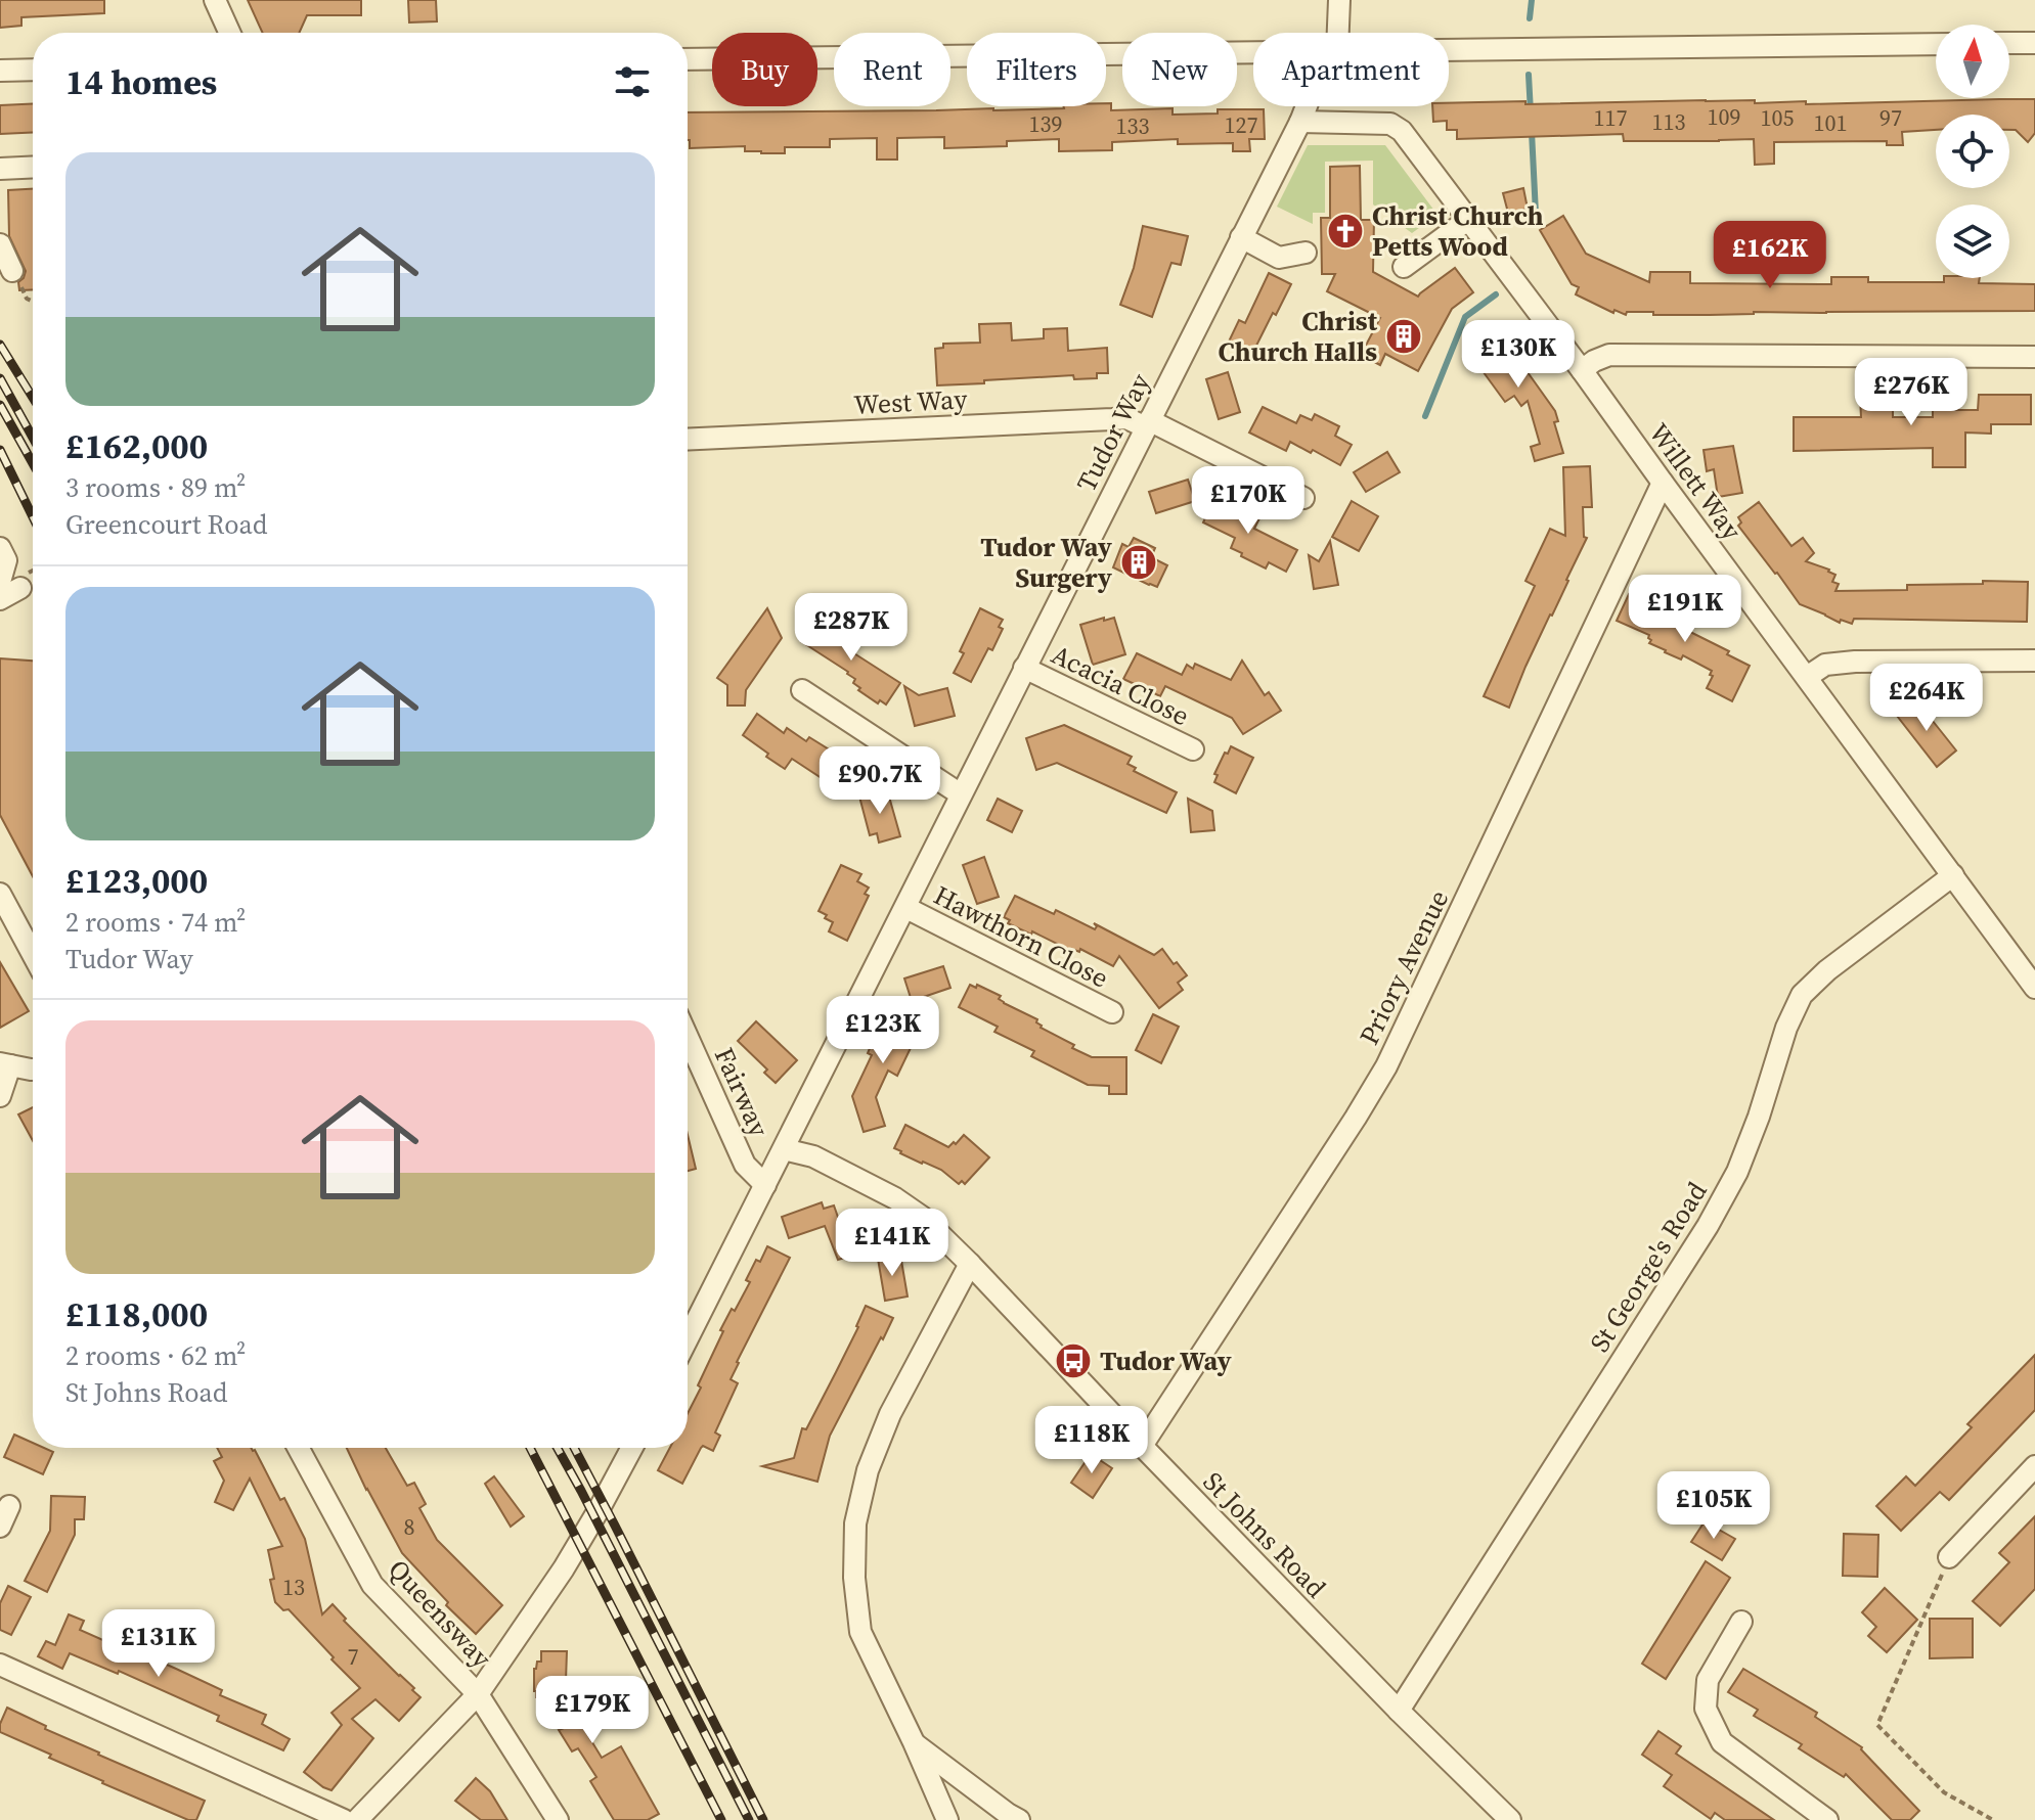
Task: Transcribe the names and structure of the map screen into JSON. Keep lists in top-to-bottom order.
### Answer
{
  "streets": {
    "street": [
      "West Way",
      "Tudor Way",
      "Willett Way",
      "Acacia Close",
      "Hawthorn Close",
      "Priory Avenue",
      "Fairway",
      "St George's Road",
      "St Johns Road",
      "Queensway"
    ]
  },
  "crossings": [
    ["West Way", "Tudor Way"],
    ["Tudor Way", "Willett Way"],
    ["Tudor Way", "Acacia Close"],
    ["Tudor Way", "Hawthorn Close"],
    ["Tudor Way", "Fairway"],
    ["Tudor Way", "St Johns Road"],
    ["Willett Way", "Priory Avenue"],
    ["Willett Way", "St George's Road"],
    ["Priory Avenue", "St Johns Road"],
    ["St George's Road", "St Johns Road"]
  ],
  "places": {
    "church": ["Christ Church Petts Wood"],
    "building": ["Christ Church Halls", "Tudor Way Surgery"],
    "bus stop": ["Tudor Way"]
  },
  "house_numbers": [
    "109",
    "117",
    "105",
    "97",
    "113",
    "101",
    "139",
    "127",
    "133",
    "8",
    "13",
    "7"
  ],
  "north": "top",
  "page": {
    "chip": [
      "Buy",
      "Rent",
      "Filters",
      "New",
      "Apartment"
    ],
    "heading": "14 homes",
    "list": [
      {
        "name": "£162,000",
        "note": "3 rooms · 89 m² · Greencourt Road"
      },
      {
        "name": "£123,000",
        "note": "2 rooms · 74 m² · Tudor Way"
      },
      {
        "name": "£118,000",
        "note": "2 rooms · 62 m² · St Johns Road"
      }
    ],
    "price": [
      "£162K",
      "£130K",
      "£276K",
      "£170K",
      "£191K",
      "£287K",
      "£264K",
      "£90.7K",
      "£123K",
      "£141K",
      "£118K",
      "£105K",
      "£131K",
      "£179K"
    ]
  }
}
